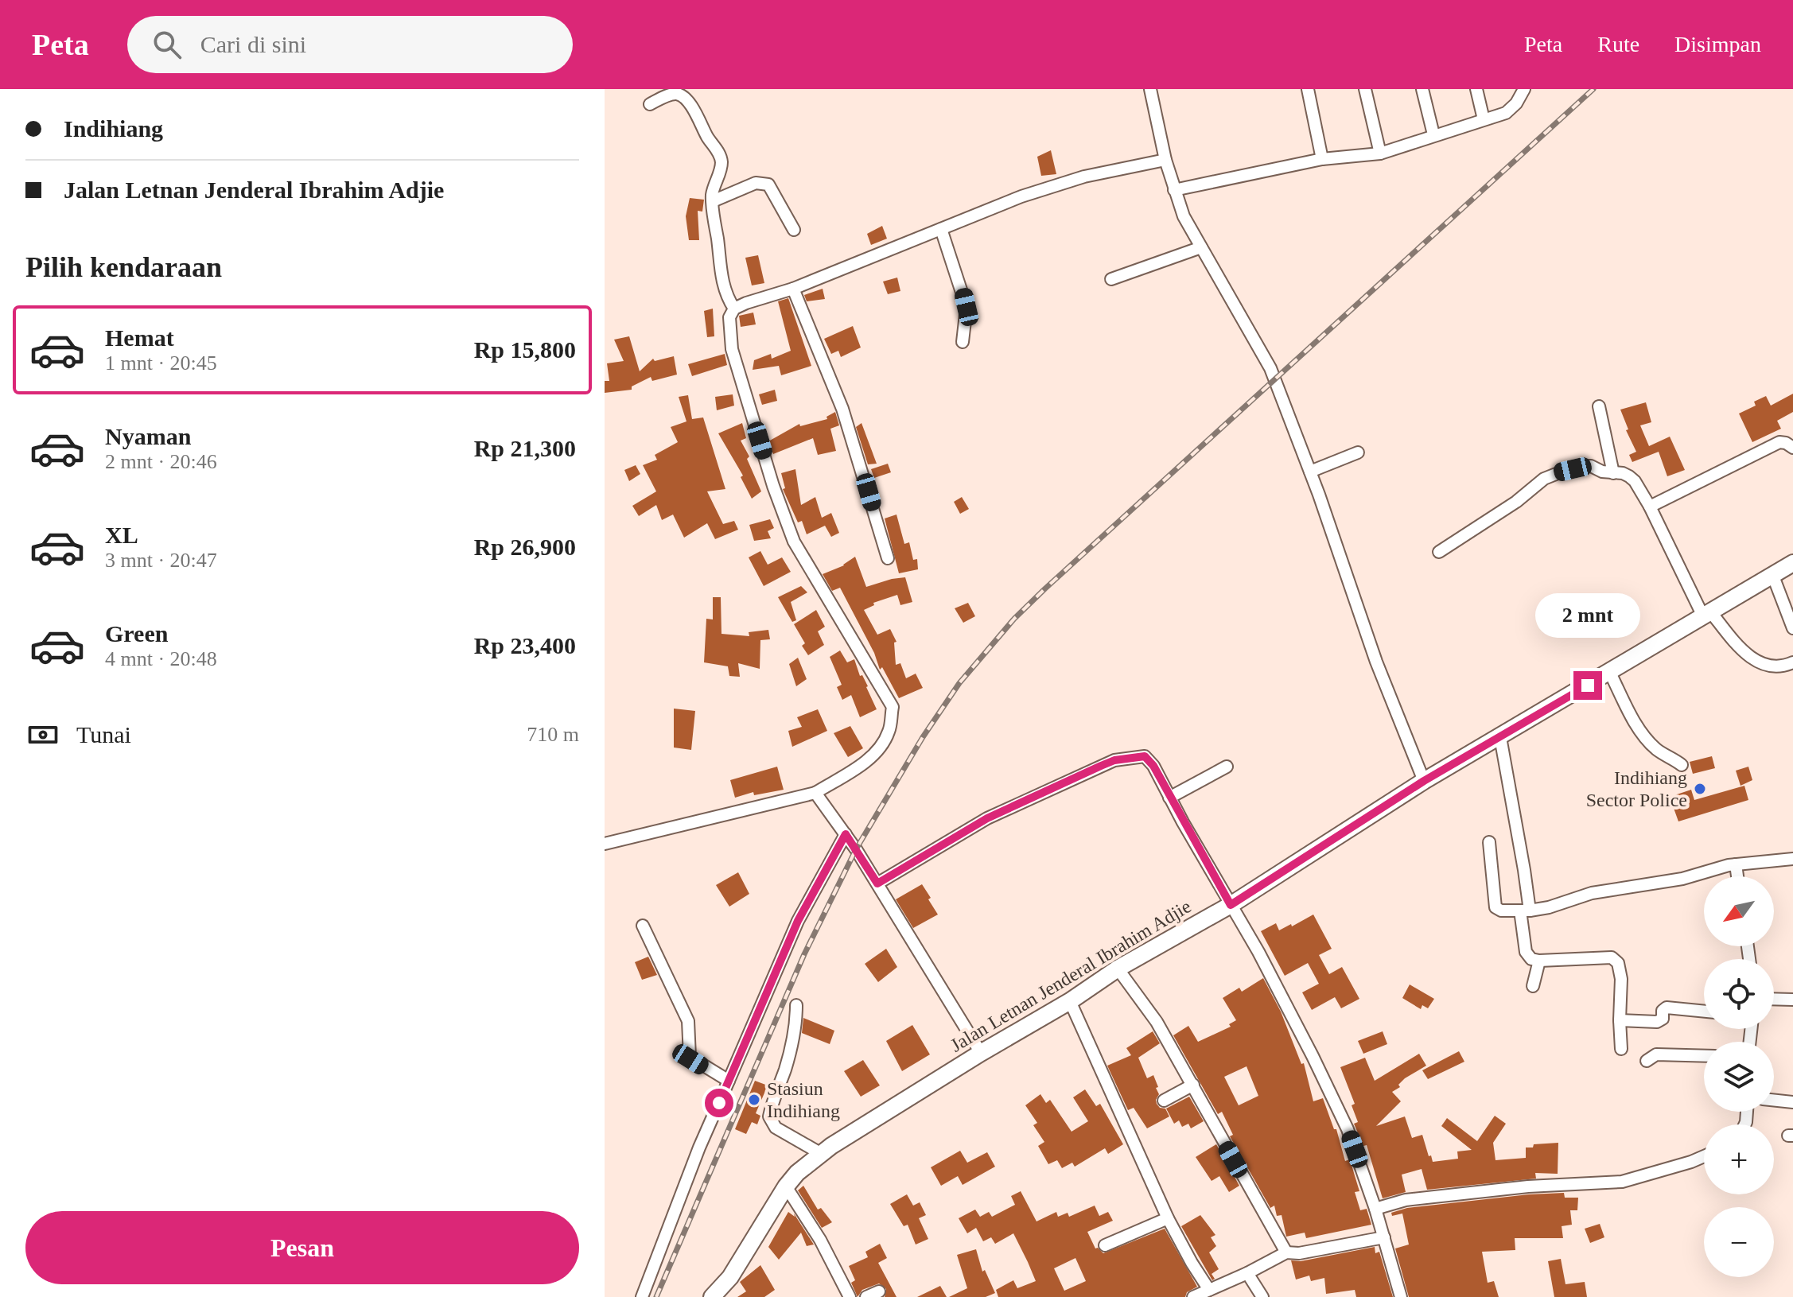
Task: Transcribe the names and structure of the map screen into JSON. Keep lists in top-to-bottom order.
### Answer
{
  "streets": {
    "highway": ["Jalan Letnan Jenderal Ibrahim Adjie"]
  },
  "places": ["Indihiang Sector Police", "Stasiun Indihiang"],
  "north": "bottom left",
  "page": {
    "header": "Peta",
    "search": "Cari di sini",
    "nav": ["Peta", "Rute", "Disimpan"],
    "banner": ["Indihiang", "Jalan Letnan Jenderal Ibrahim Adjie"],
    "heading": "Pilih kendaraan",
    "list": [
      {
        "name": "Hemat",
        "note": "1 mnt · 20:45",
        "value": "Rp 15,800"
      },
      {
        "name": "Nyaman",
        "note": "2 mnt · 20:46",
        "value": "Rp 21,300"
      },
      {
        "name": "XL",
        "note": "3 mnt · 20:47",
        "value": "Rp 26,900"
      },
      {
        "name": "Green",
        "note": "4 mnt · 20:48",
        "value": "Rp 23,400"
      }
    ],
    "bubble": "2 mnt",
    "pay": ["Tunai", "710 m"],
    "map_buttons": ["+", "−"],
    "buttons": "Pesan"
  }
}
